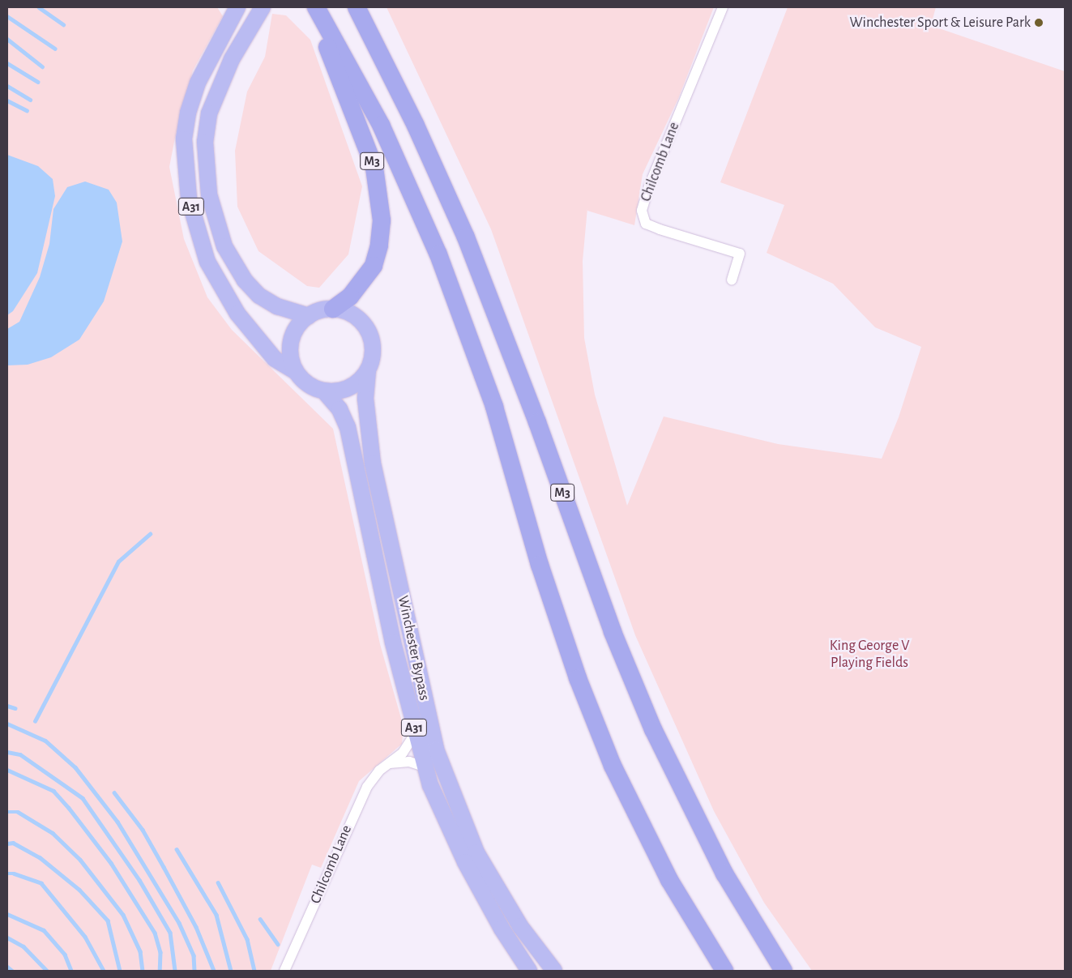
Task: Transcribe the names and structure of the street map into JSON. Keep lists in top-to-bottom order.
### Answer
{
  "streets": {
    "highway": ["M3", "A31", "Winchester Bypass"],
    "street": ["Chilcomb Lane"]
  },
  "crossings": [
    ["M3", "A31"],
    ["M3", "Winchester Bypass"],
    ["Chilcomb Lane", "Winchester Bypass"],
    ["A31", "Winchester Bypass"]
  ],
  "parks": ["King George V Playing Fields"],
  "places": ["Winchester Sport & Leisure Park"]
}
